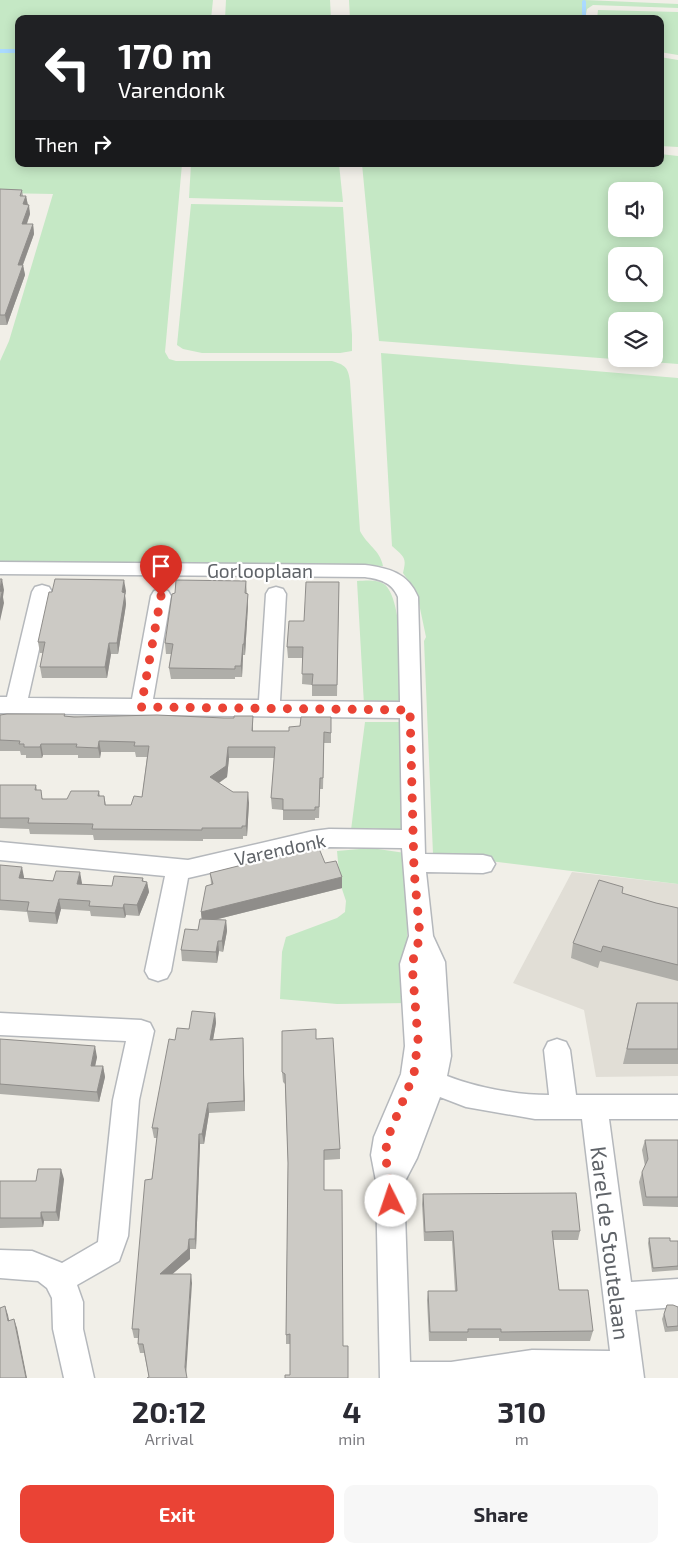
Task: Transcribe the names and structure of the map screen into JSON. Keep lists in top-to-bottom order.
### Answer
{
  "streets": {
    "street": ["Gorlooplaan", "Varendonk", "Karel de Stoutelaan"]
  },
  "page": {
    "turn": ["170 m", "Varendonk"],
    "then": "Then",
    "eta": [
      "20:12",
      "Arrival",
      "4",
      "min",
      "310",
      "m"
    ],
    "buttons": ["Exit", "Share"]
  }
}
